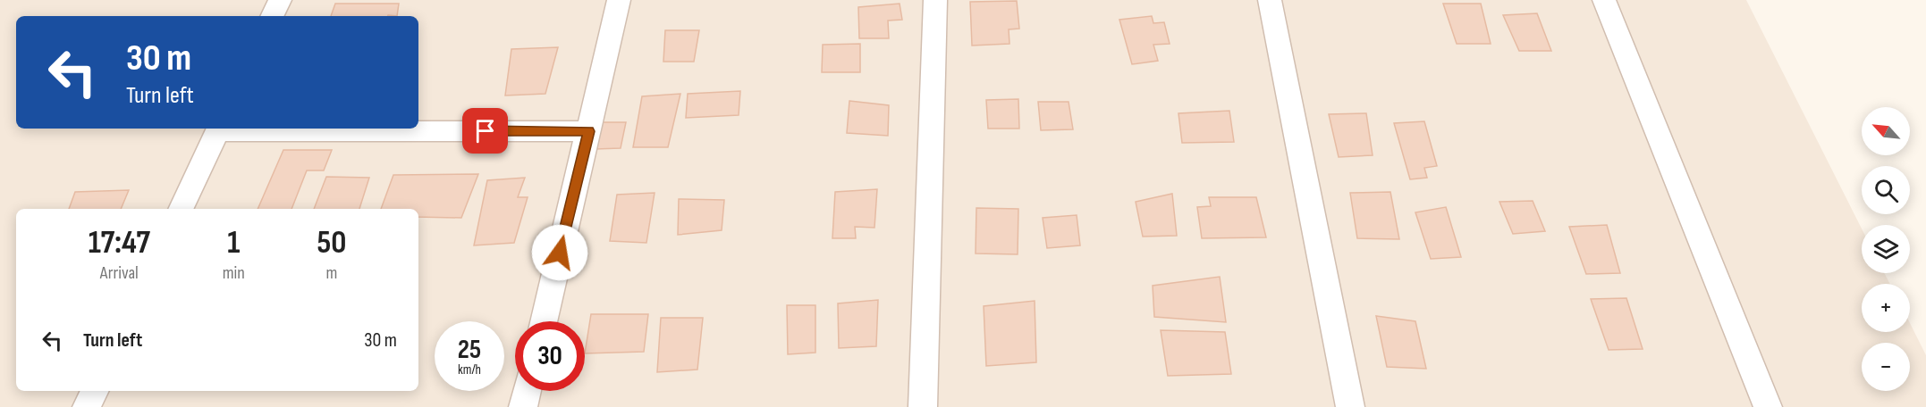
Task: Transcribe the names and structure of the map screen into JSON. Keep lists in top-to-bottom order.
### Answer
{
  "north": "top left",
  "page": {
    "turn": ["30 m", "Turn left"],
    "map_buttons": ["+", "−"],
    "eta": [
      "17:47",
      "Arrival",
      "1",
      "min",
      "50",
      "m"
    ],
    "list": [
      {
        "name": "Turn left",
        "value": "30 m"
      }
    ],
    "speed": "25 km/h",
    "limit": "30"
  }
}
